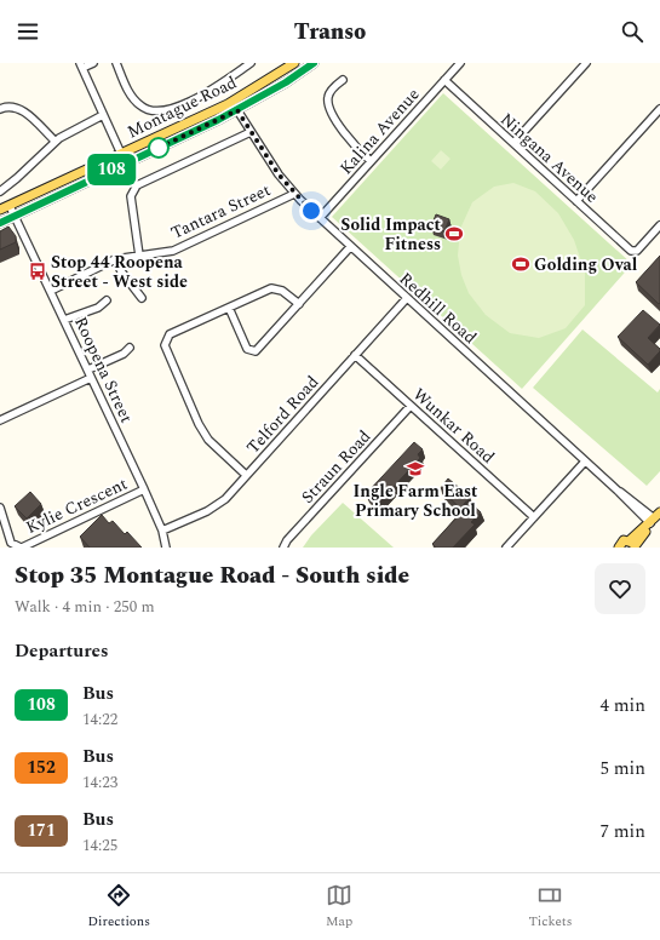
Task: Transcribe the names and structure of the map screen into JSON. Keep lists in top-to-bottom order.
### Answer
{
  "streets": {
    "main road": ["Montague Road"],
    "street": [
      "Kalina Avenue",
      "Ningana Avenue",
      "Tantara Street",
      "Redhill Road",
      "Roopena Street",
      "Telford Road",
      "Wunkar Road",
      "Straun Road",
      "Kylie Crescent"
    ]
  },
  "crossings": [
    ["Montague Road", "Redhill Road"],
    ["Montague Road", "Roopena Street"],
    ["Kalina Avenue", "Ningana Avenue"],
    ["Kalina Avenue", "Redhill Road"],
    ["Tantara Street", "Redhill Road"],
    ["Tantara Street", "Roopena Street"],
    ["Redhill Road", "Telford Road"],
    ["Roopena Street", "Telford Road"],
    ["Roopena Street", "Kylie Crescent"],
    ["Telford Road", "Wunkar Road"],
    ["Wunkar Road", "Straun Road"]
  ],
  "places": {
    "sports": ["Solid Impact Fitness", "Golding Oval"],
    "bus stop": ["Stop 44 Roopena Street - West side"],
    "school or university": ["Ingle Farm East Primary School"]
  },
  "lines": ["bus line 108"],
  "page": {
    "header": "Transo",
    "on_map": "108",
    "heading": [
      ["Stop 35 Montague Road - South side", "Walk · 4 min · 250 m"],
      "Departures"
    ],
    "list": [
      {
        "mark": "108",
        "name": "Bus",
        "note": "14:22",
        "value": "4 min"
      },
      {
        "mark": "152",
        "name": "Bus",
        "note": "14:23",
        "value": "5 min"
      },
      {
        "mark": "171",
        "name": "Bus",
        "note": "14:25",
        "value": "7 min"
      }
    ],
    "tabs": ["Directions", "Map", "Tickets"]
  }
}
